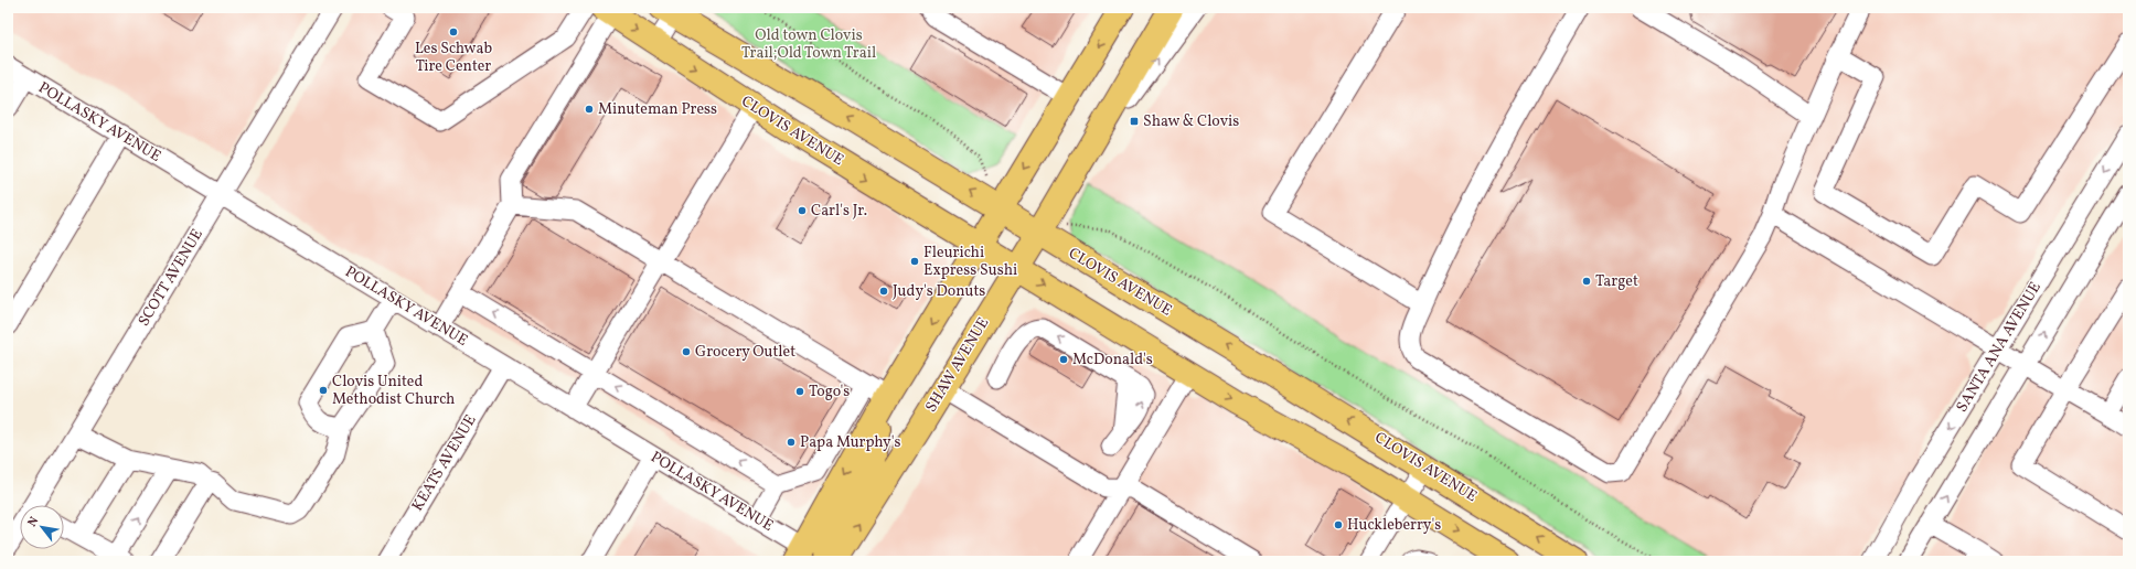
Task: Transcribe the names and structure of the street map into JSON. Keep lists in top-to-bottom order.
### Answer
{
  "streets": {
    "main road": ["CLOVIS AVENUE", "SHAW AVENUE"],
    "street": [
      "POLLASKY AVENUE",
      "SCOTT AVENUE",
      "SANTA ANA AVENUE",
      "KEATS AVENUE"
    ]
  },
  "crossings": [
    ["POLLASKY AVENUE", "SCOTT AVENUE"],
    ["POLLASKY AVENUE", "KEATS AVENUE"],
    ["CLOVIS AVENUE", "SHAW AVENUE"]
  ],
  "parks": ["Old town Clovis Trail;Old Town Trail"],
  "places": {
    "other": [
      "Les Schwab Tire Center",
      "Minuteman Press",
      "Carl's Jr.",
      "Fleurichi Express Sushi",
      "Target",
      "Judy's Donuts",
      "Grocery Outlet",
      "McDonald's",
      "Clovis United Methodist Church",
      "Togo's",
      "Papa Murphy's",
      "Huckleberry's"
    ],
    "transit": ["Shaw & Clovis"]
  },
  "north": "top left"
}
